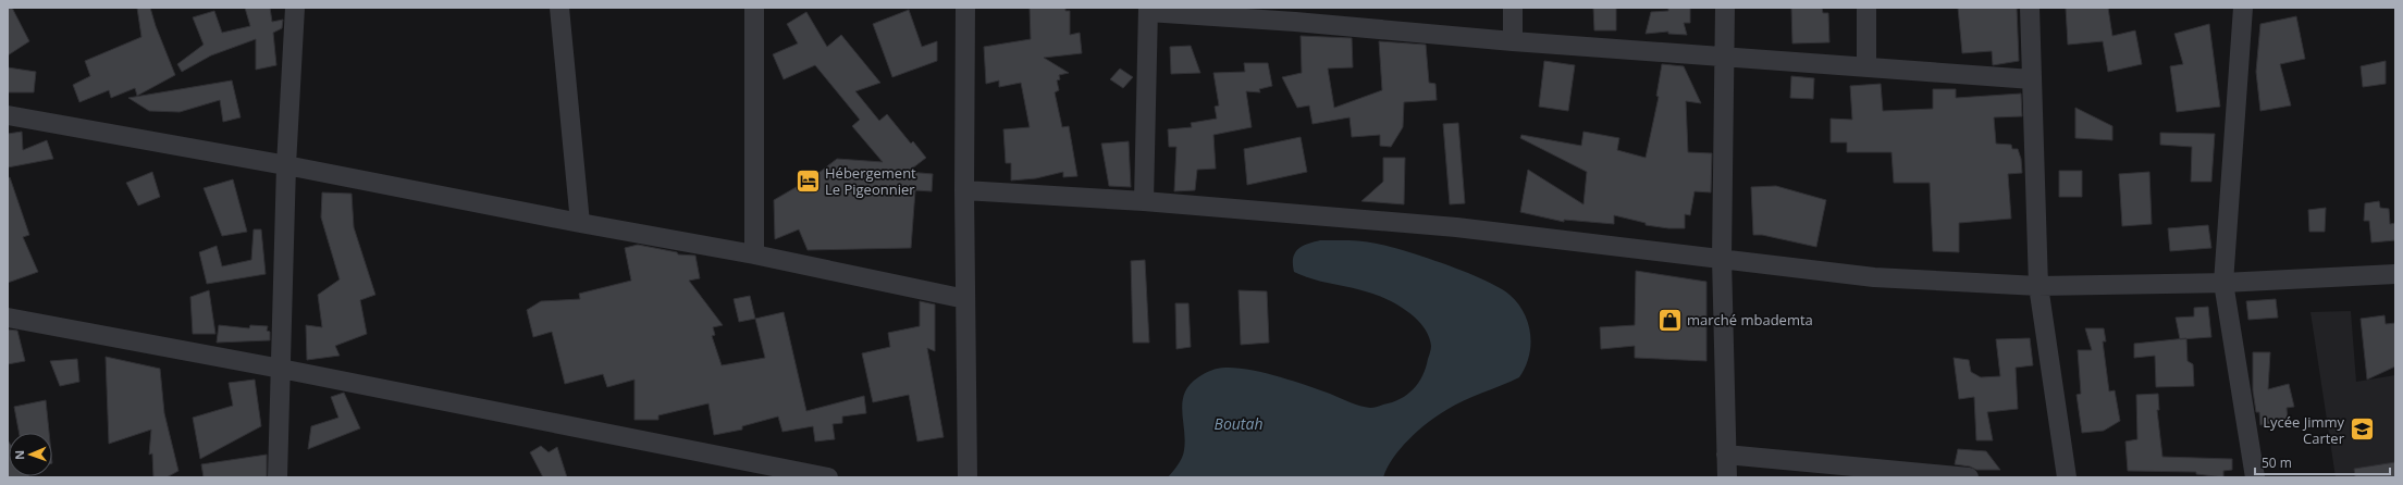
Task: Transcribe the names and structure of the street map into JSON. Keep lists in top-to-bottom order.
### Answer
{
  "water": ["Boutah"],
  "places": {
    "hotel": ["Hébergement Le Pigeonnier"],
    "shop": ["marché mbademta"],
    "school or university": ["Lycée Jimmy Carter"]
  },
  "scale_bar": "50 m",
  "north": "left"
}
